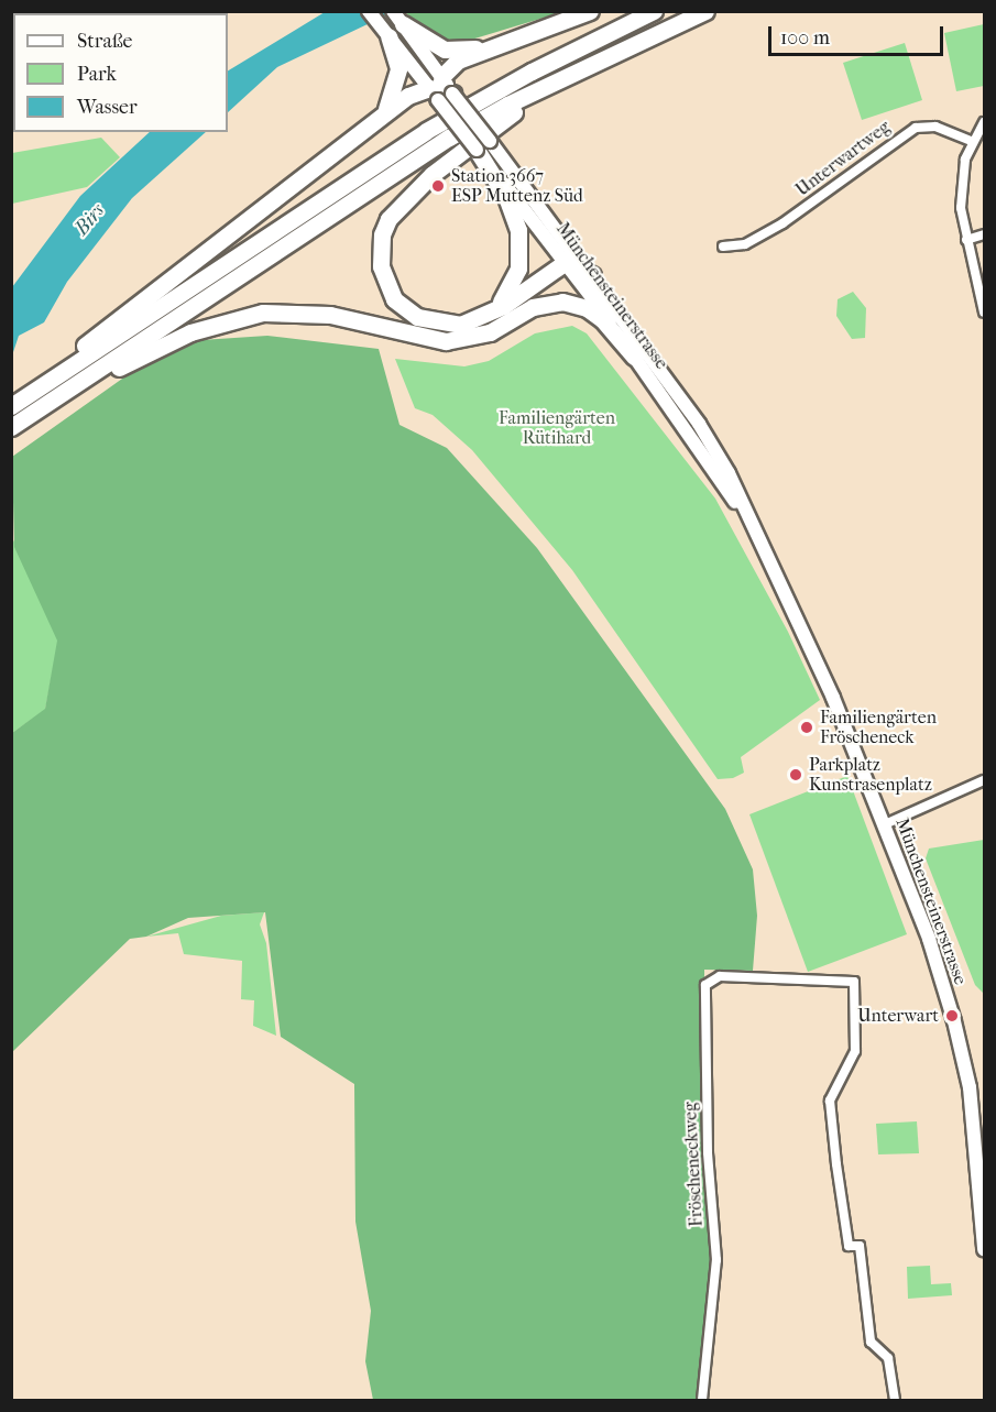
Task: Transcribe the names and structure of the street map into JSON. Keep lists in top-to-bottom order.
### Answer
{
  "streets": {
    "main road": ["Münchensteinerstrasse"],
    "street": ["Unterwartweg", "Fröscheneckweg"]
  },
  "water": ["Birs"],
  "parks": ["Familiengärten Rütihard"],
  "places": [
    "Station 3667 ESP Muttenz Süd",
    "Familiengärten Fröscheneck",
    "Parkplatz Kunstrasenplatz",
    "Unterwart"
  ],
  "legend": ["Straße", "Park", "Wasser"],
  "scale_bar": "100 m"
}
